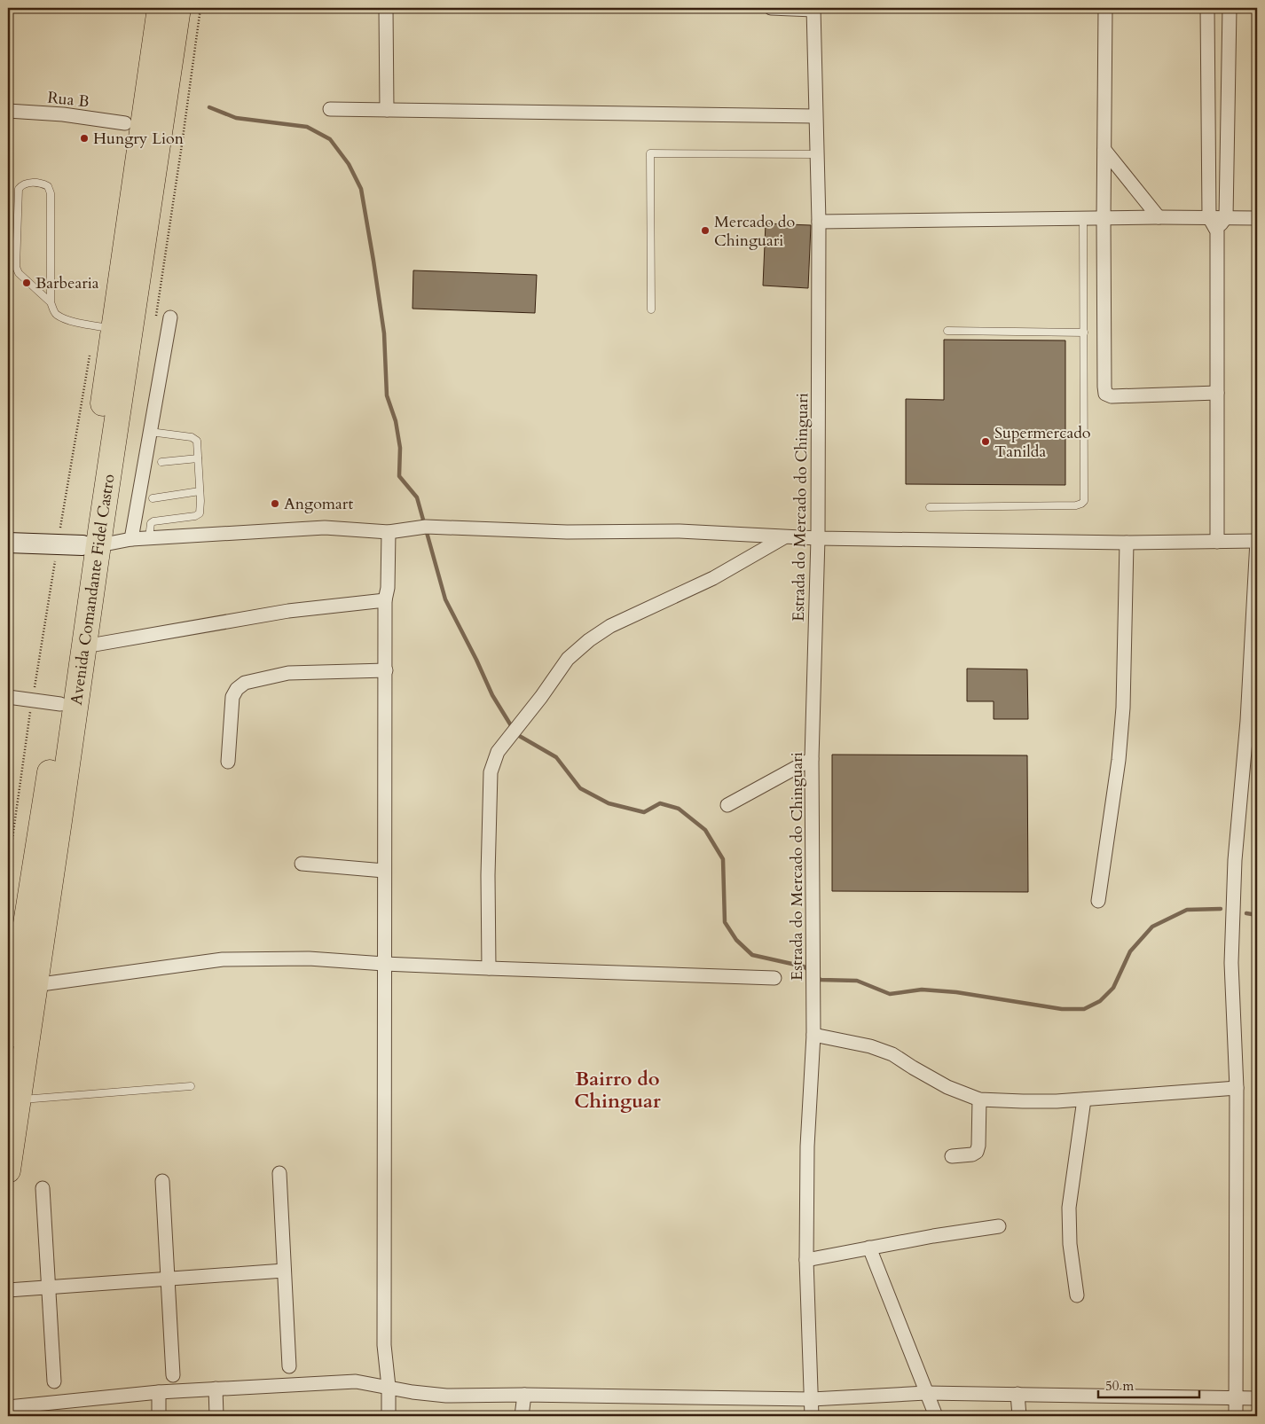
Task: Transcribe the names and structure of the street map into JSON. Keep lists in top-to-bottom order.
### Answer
{
  "streets": {
    "highway": ["Avenida Comandante Fidel Castro"],
    "street": ["Rua B", "Estrada do Mercado do Chinguari"]
  },
  "districts": ["Bairro do Chinguar"],
  "places": [
    "Hungry Lion",
    "Mercado do Chinguari",
    "Barbearia",
    "Supermercado Tanilda",
    "Angomart"
  ],
  "scale_bar": "50 m"
}
